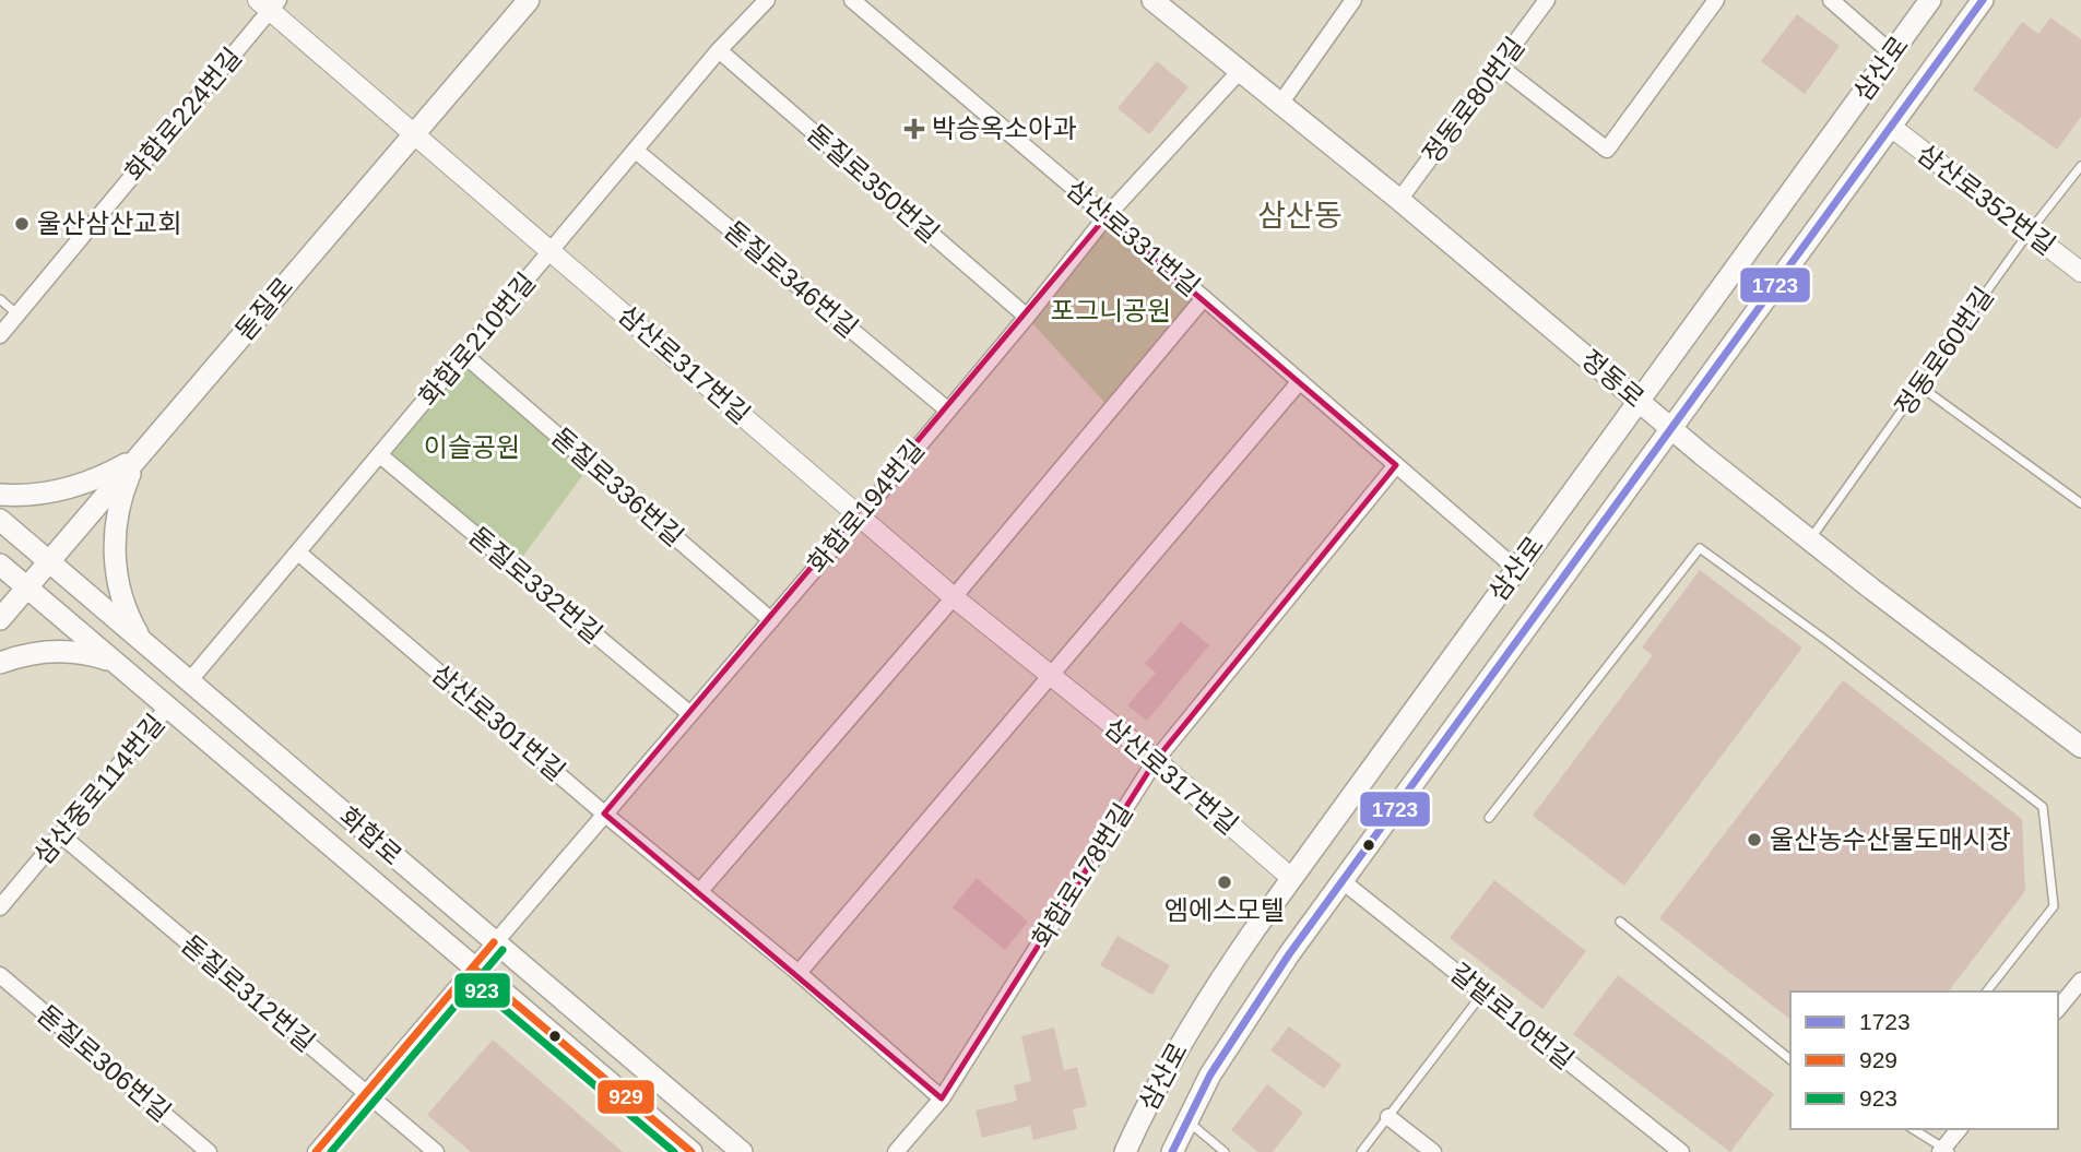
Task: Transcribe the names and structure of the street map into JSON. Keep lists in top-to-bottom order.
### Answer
{
  "streets": {
    "main road": [
      "삼산로",
      "돋질로",
      "정동로",
      "화합로"
    ],
    "street": [
      "정동로80번길",
      "화합로224번길",
      "돋질로350번길",
      "삼산로352번길",
      "삼산로331번길",
      "돋질로346번길",
      "화합로210번길",
      "삼산로317번길",
      "돋질로336번길",
      "화합로194번길",
      "돋질로332번길",
      "삼산로301번길",
      "삼산중로114번길",
      "화합로178번길",
      "돋질로312번길",
      "갈밭로10번길",
      "돋질로306번길"
    ],
    "lane": ["정동로60번길"]
  },
  "crossings": [
    ["삼산로", "삼산로352번길"],
    ["삼산로", "삼산로331번길"],
    ["삼산로", "삼산로317번길"],
    ["삼산로", "정동로"],
    ["삼산로", "갈밭로10번길"],
    ["정동로80번길", "정동로"],
    ["화합로224번길", "삼산로317번길"],
    ["돋질로350번길", "화합로210번길"],
    ["돋질로350번길", "화합로194번길"],
    ["삼산로352번길", "정동로60번길"],
    ["삼산로331번길", "화합로194번길"],
    ["삼산로331번길", "화합로178번길"],
    ["돋질로346번길", "화합로210번길"],
    ["돋질로346번길", "화합로194번길"],
    ["돋질로", "삼산로317번길"],
    ["돋질로", "화합로"],
    ["화합로210번길", "삼산로317번길"],
    ["화합로210번길", "돋질로336번길"],
    ["화합로210번길", "돋질로332번길"],
    ["화합로210번길", "삼산로301번길"],
    ["화합로210번길", "화합로"],
    ["정동로60번길", "정동로"],
    ["삼산로317번길", "화합로194번길"],
    ["삼산로317번길", "화합로178번길"],
    ["정동로", "화합로194번길"],
    ["돋질로336번길", "화합로194번길"],
    ["화합로194번길", "돋질로332번길"],
    ["화합로194번길", "삼산로301번길"],
    ["화합로194번길", "화합로"],
    ["화합로194번길", "돋질로312번길"],
    ["삼산로301번길", "화합로178번길"],
    ["삼산중로114번길", "화합로"],
    ["삼산중로114번길", "돋질로312번길"]
  ],
  "districts": ["삼산동"],
  "parks": ["포그니공원", "이슬공원"],
  "places": {
    "health": ["박승옥소아과"],
    "other": ["울산삼산교회", "울산농수산물도매시장", "엠에스모텔"]
  },
  "lines": ["transit line 1723", "transit line 929", "transit line 923"],
  "legend": ["1723", "929", "923"]
}
